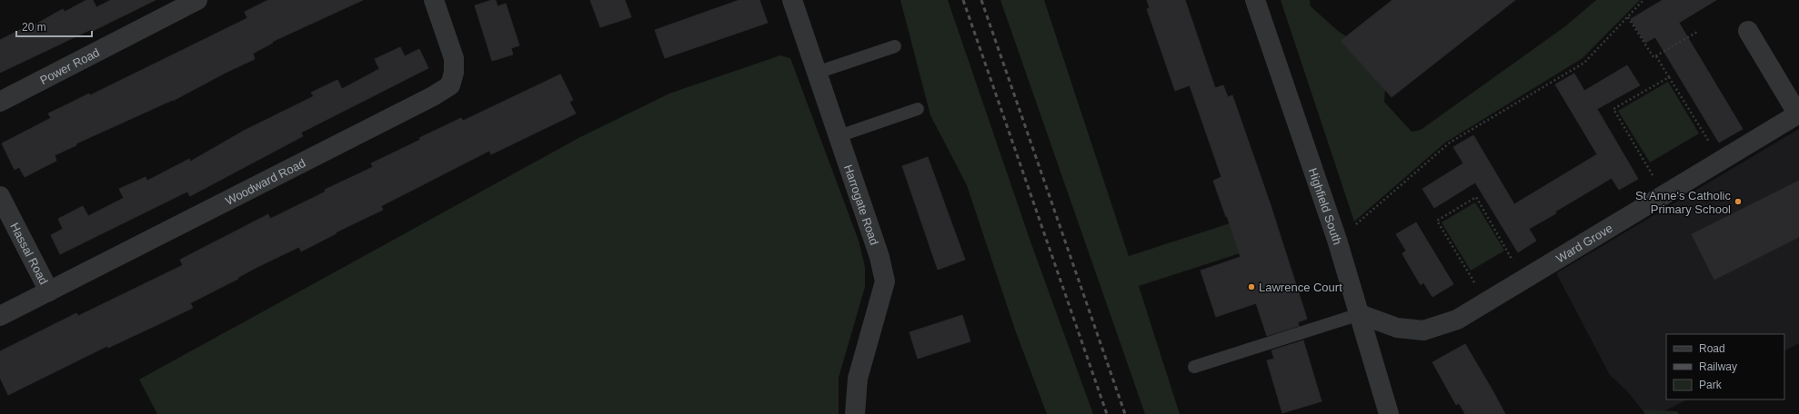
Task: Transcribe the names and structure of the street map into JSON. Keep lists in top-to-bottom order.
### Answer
{
  "streets": {
    "street": [
      "Power Road",
      "Woodward Road",
      "Harrogate Road",
      "Highfield South",
      "Ward Grove",
      "Hassal Road"
    ]
  },
  "crossings": [
    ["Woodward Road", "Hassal Road"],
    ["Highfield South", "Ward Grove"]
  ],
  "places": ["St Anne's Catholic Primary School", "Lawrence Court"],
  "legend": ["Road", "Railway", "Park"],
  "scale_bar": "20 m"
}
